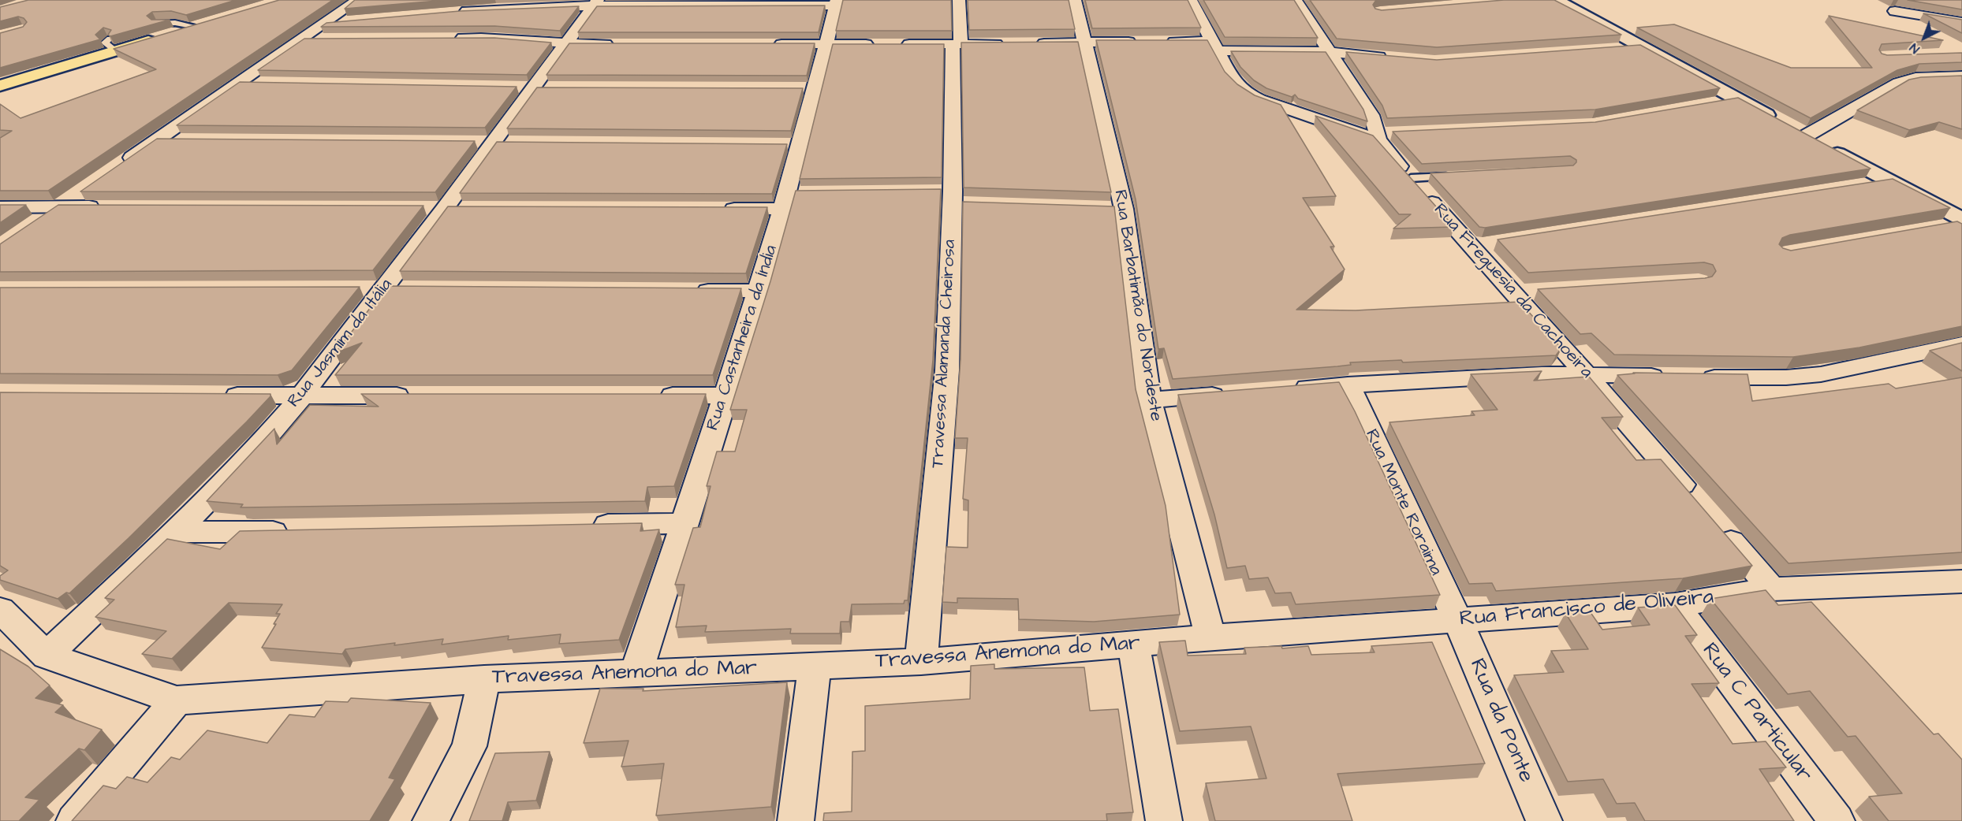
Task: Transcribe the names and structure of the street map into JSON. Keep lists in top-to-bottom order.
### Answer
{
  "streets": {
    "street": [
      "Rua Freguesia da Cachoeira",
      "Rua Barbatimão do Nordeste",
      "Rua Castanheira da Índia",
      "Rua Jasmim da Itália",
      "Travessa Alamanda Cheirosa",
      "Rua Monte Roraima",
      "Rua Francisco de Oliveira",
      "Travessa Anemona do Mar",
      "Rua C Particular",
      "Rua da Ponte"
    ]
  },
  "crossings": [
    ["Rua Barbatimão do Nordeste", "Rua Francisco de Oliveira"],
    ["Rua Barbatimão do Nordeste", "Travessa Anemona do Mar"],
    ["Rua Castanheira da Índia", "Travessa Anemona do Mar"],
    ["Rua Jasmim da Itália", "Travessa Anemona do Mar"],
    ["Travessa Alamanda Cheirosa", "Travessa Anemona do Mar"],
    ["Rua Monte Roraima", "Rua Francisco de Oliveira"],
    ["Rua Monte Roraima", "Rua da Ponte"],
    ["Rua Francisco de Oliveira", "Travessa Anemona do Mar"],
    ["Rua Francisco de Oliveira", "Rua C Particular"],
    ["Rua Francisco de Oliveira", "Rua da Ponte"]
  ],
  "north": "bottom left"
}
